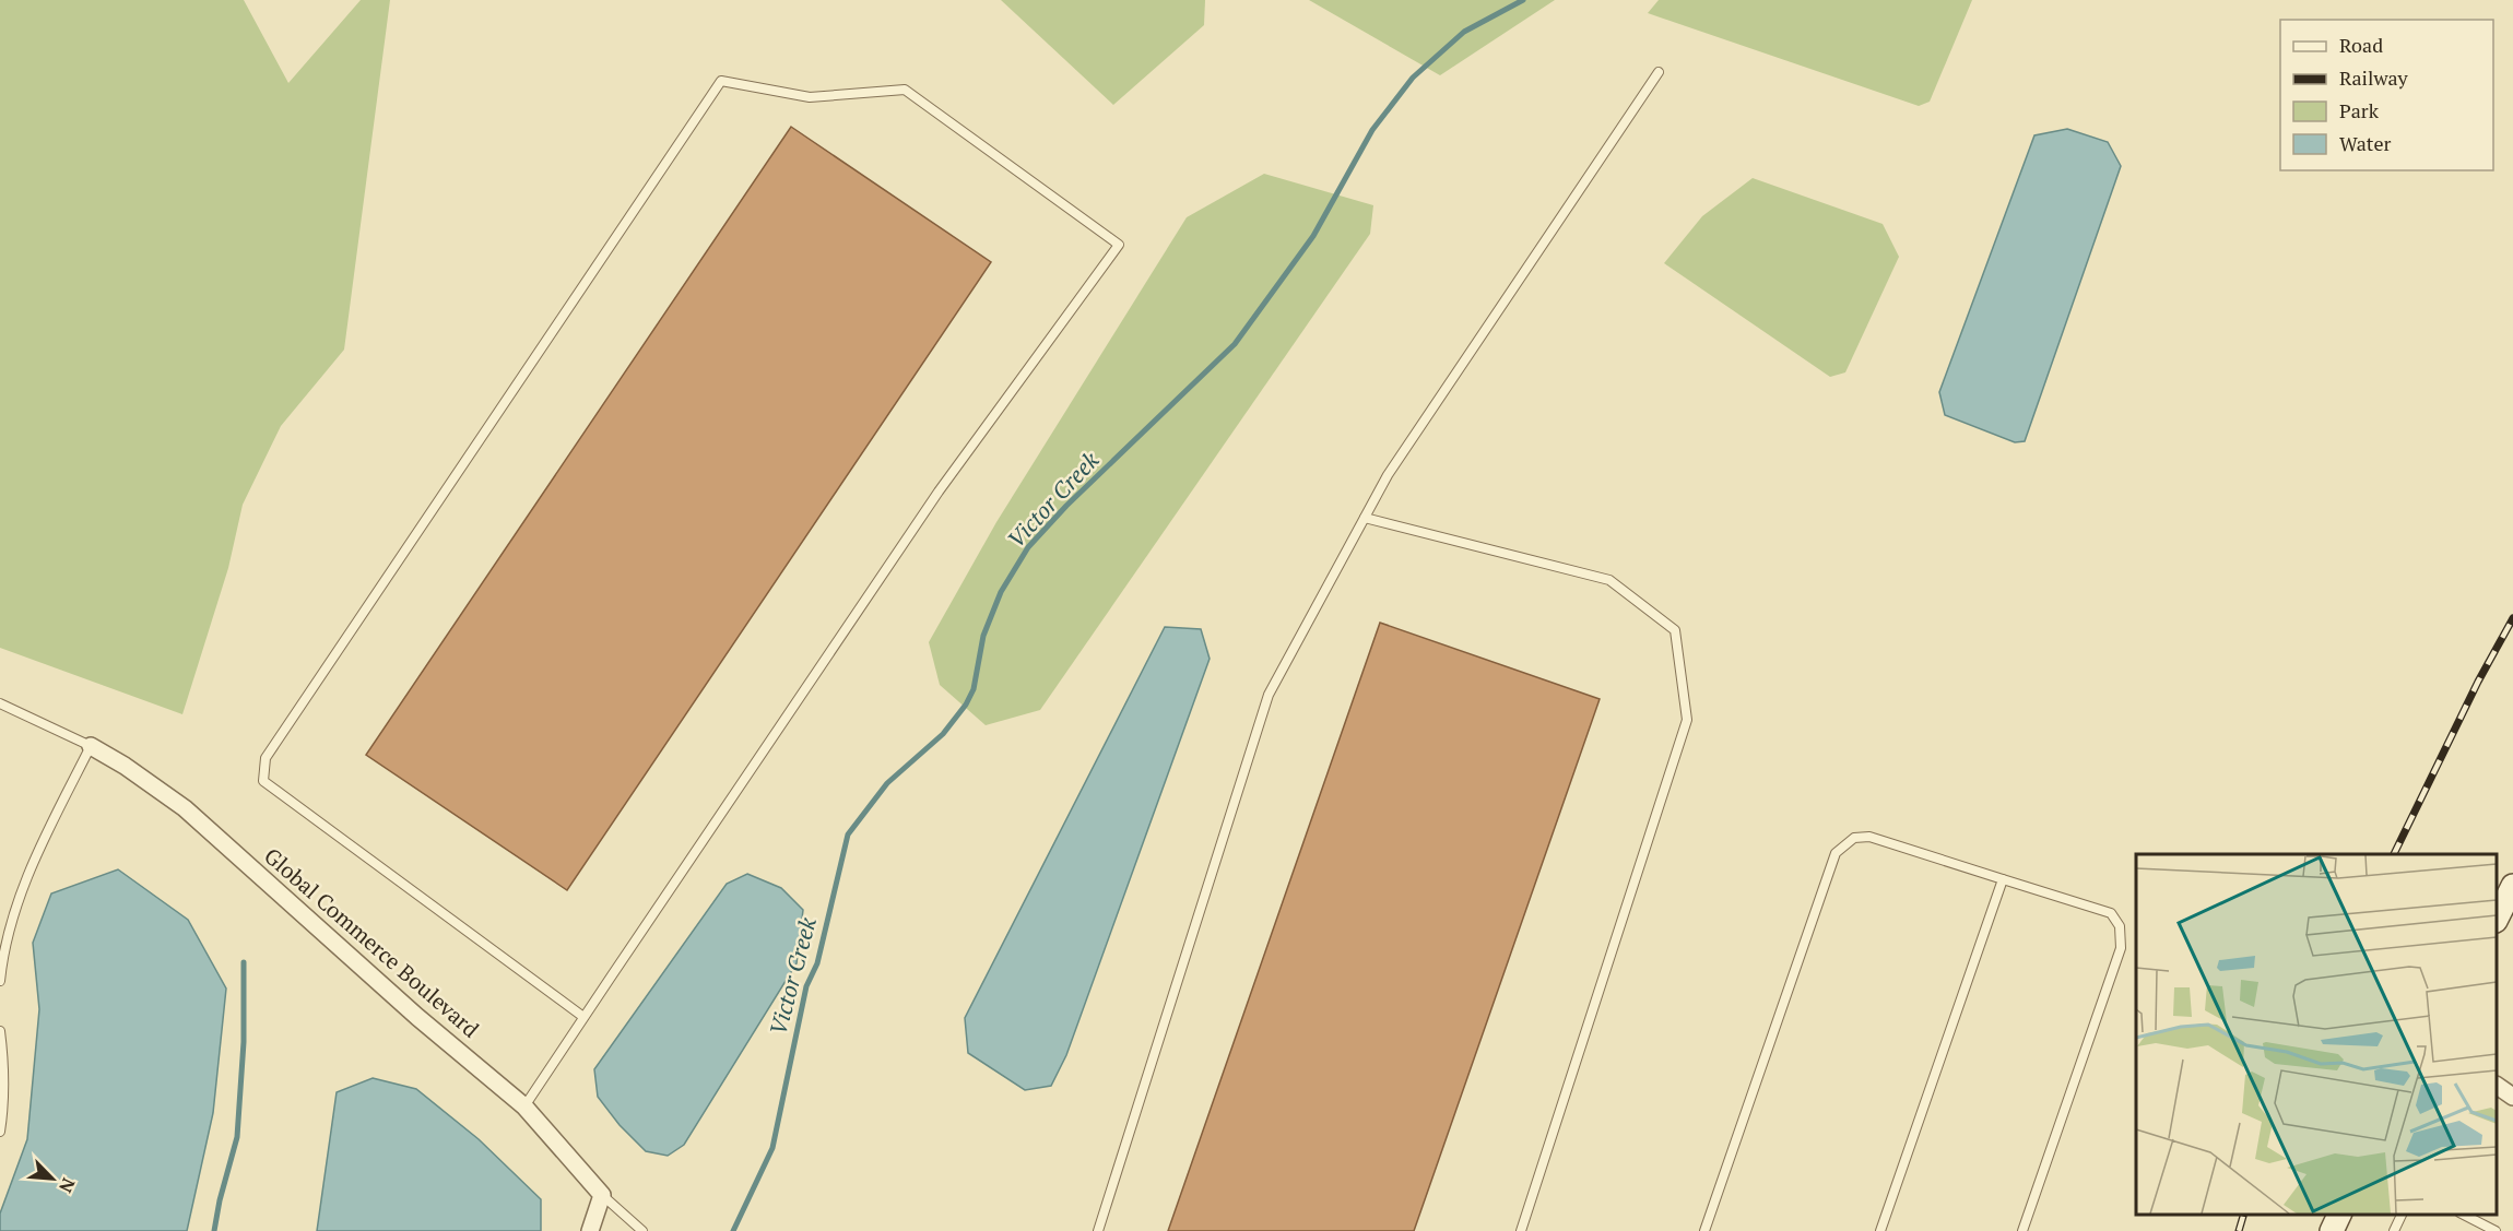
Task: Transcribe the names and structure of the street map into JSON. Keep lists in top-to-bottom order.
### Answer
{
  "streets": {
    "street": ["Global Commerce Boulevard"]
  },
  "water": ["Victor Creek"],
  "legend": [
    "Road",
    "Railway",
    "Park",
    "Water"
  ],
  "north": "bottom right"
}
